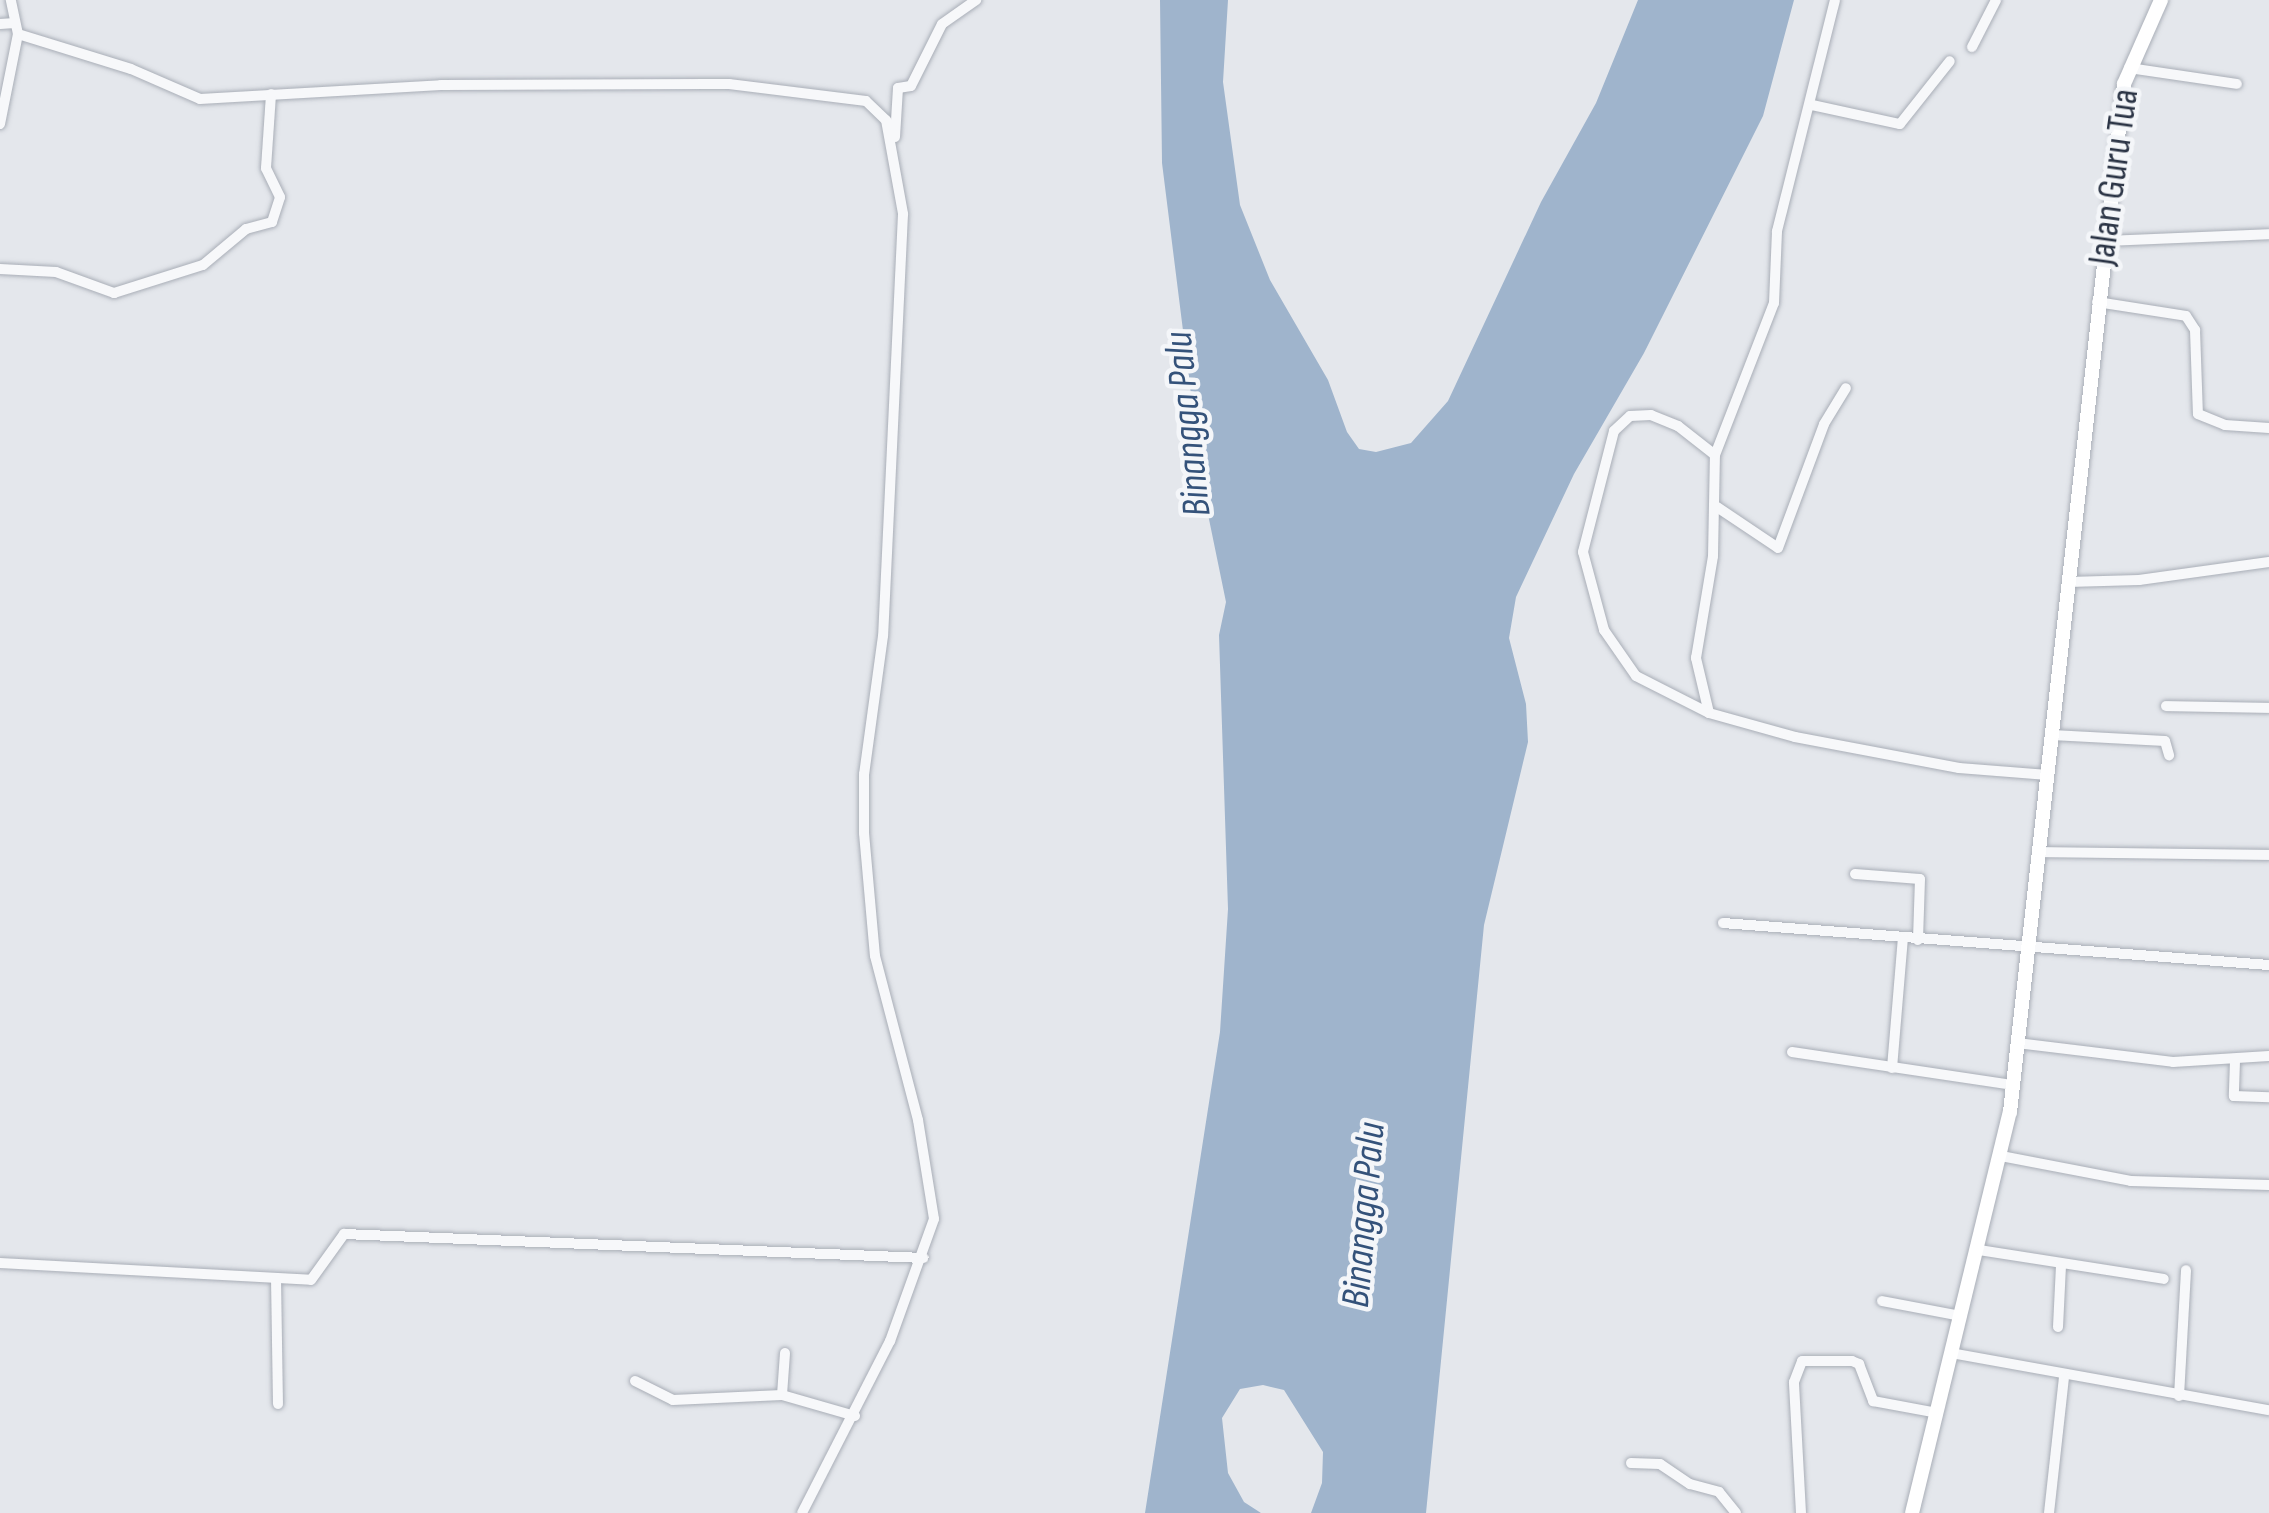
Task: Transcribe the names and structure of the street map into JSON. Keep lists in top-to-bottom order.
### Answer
{
  "streets": {
    "main road": ["Jalan Guru Tua"]
  },
  "water": ["Binangga Palu"]
}
